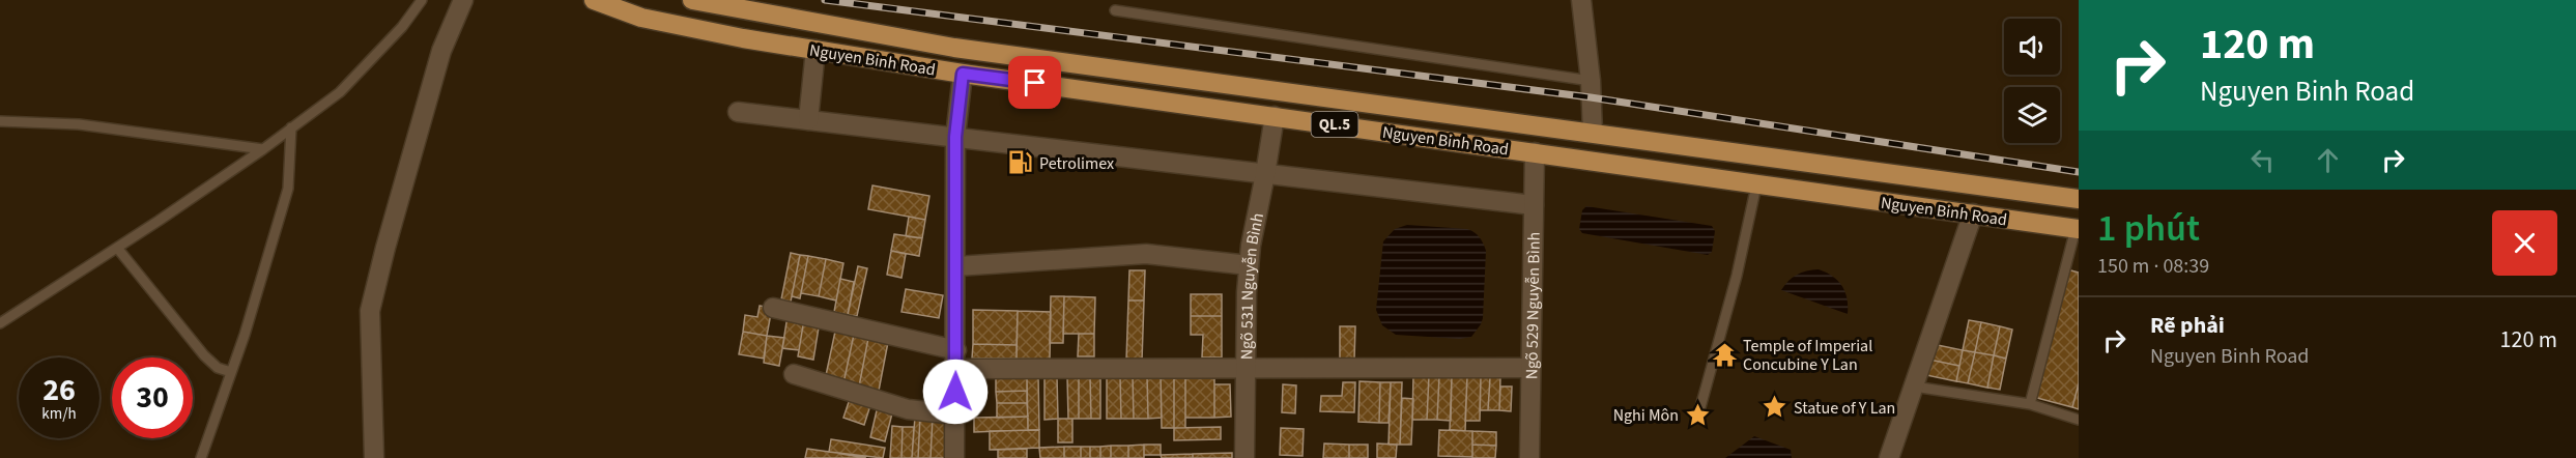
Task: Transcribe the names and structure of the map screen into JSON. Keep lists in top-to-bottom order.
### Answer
{
  "streets": {
    "highway": ["Nguyen Binh Road", "QL.5"],
    "street": ["Ngõ 531 Nguyễn Bình", "Ngõ 529 Nguyễn Bình"]
  },
  "crossings": [
    ["Nguyen Binh Road", "Ngõ 531 Nguyễn Bình"],
    ["Nguyen Binh Road", "Ngõ 529 Nguyễn Bình"]
  ],
  "places": {
    "fuel station": ["Petrolimex"],
    "temple": ["Temple of Imperial Concubine Y Lan"],
    "place": ["Statue of Y Lan", "Nghi Môn"]
  },
  "page": {
    "turn": ["120 m", "Nguyen Binh Road"],
    "heading": ["1 phút", "150 m · 08:39"],
    "list": [
      {
        "name": "Rẽ phải",
        "note": "Nguyen Binh Road",
        "value": "120 m"
      }
    ],
    "speed": "26 km/h",
    "limit": "30"
  }
}
